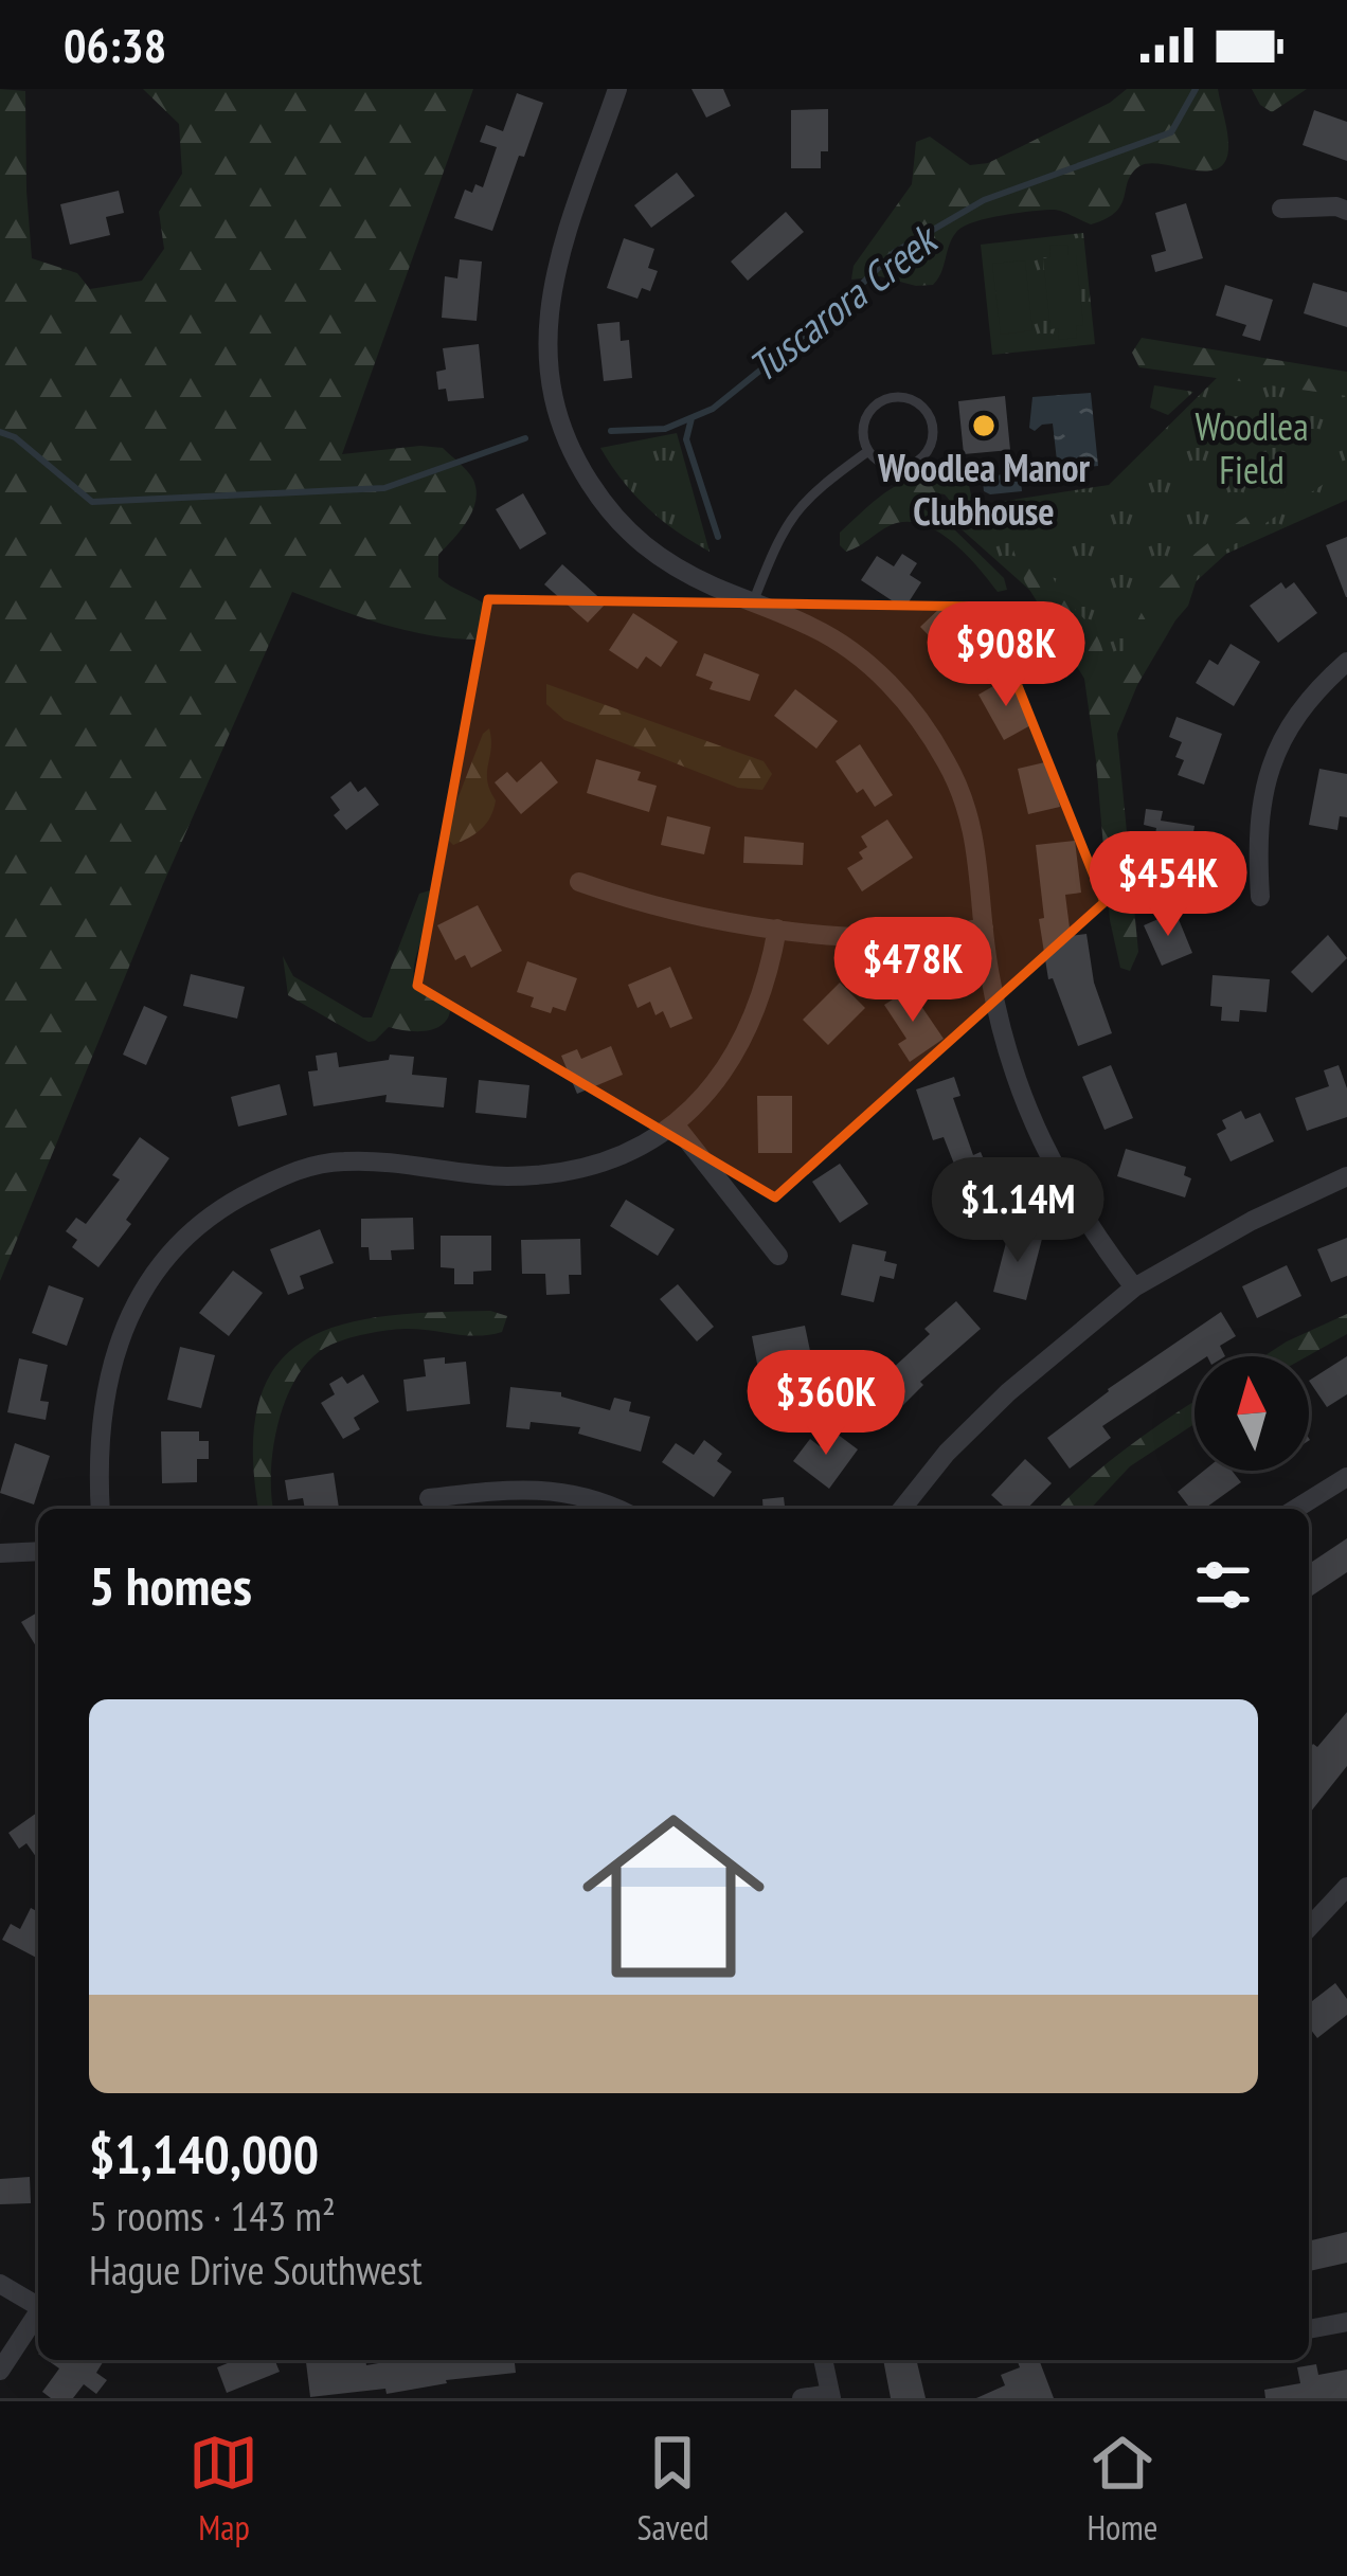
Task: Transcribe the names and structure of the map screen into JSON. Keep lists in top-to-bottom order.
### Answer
{
  "water": ["Tuscarora Creek"],
  "parks": ["Woodlea Field"],
  "places": ["Woodlea Manor Clubhouse"],
  "north": "top",
  "page": {
    "status": "06:38",
    "price": [
      "$908K",
      "$454K",
      "$478K",
      "$1.14M",
      "$360K"
    ],
    "heading": "5 homes",
    "list": [
      {
        "name": "$1,140,000",
        "note": "5 rooms · 143 m² · Hague Drive Southwest"
      }
    ],
    "tabs": ["Map", "Saved", "Home"]
  }
}
